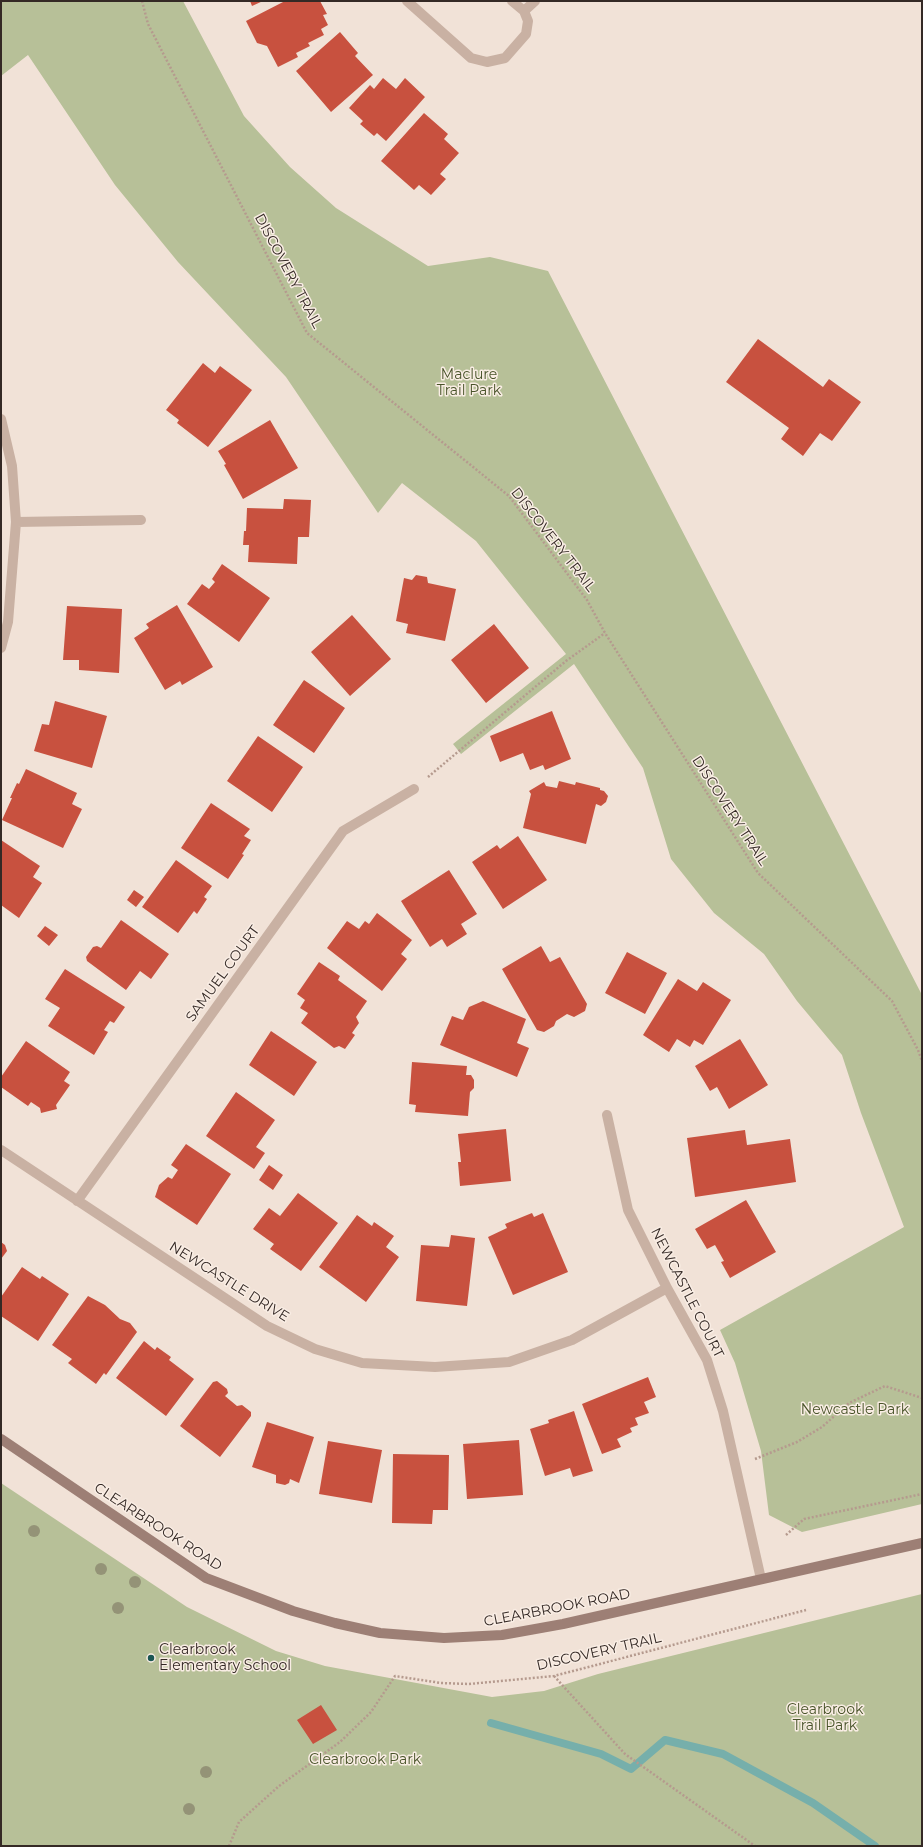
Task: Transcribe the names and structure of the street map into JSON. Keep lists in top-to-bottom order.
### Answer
{
  "streets": {
    "main road": ["CLEARBROOK ROAD"],
    "street": ["SAMUEL COURT", "NEWCASTLE DRIVE", "NEWCASTLE COURT"],
    "path": ["DISCOVERY TRAIL"]
  },
  "crossings": [
    ["SAMUEL COURT", "NEWCASTLE DRIVE"],
    ["NEWCASTLE DRIVE", "NEWCASTLE COURT"],
    ["NEWCASTLE COURT", "CLEARBROOK ROAD"]
  ],
  "parks": [
    "Maclure Trail Park",
    "Newcastle Park",
    "Clearbrook Trail Park",
    "Clearbrook Park"
  ],
  "places": ["Clearbrook Elementary School"]
}
